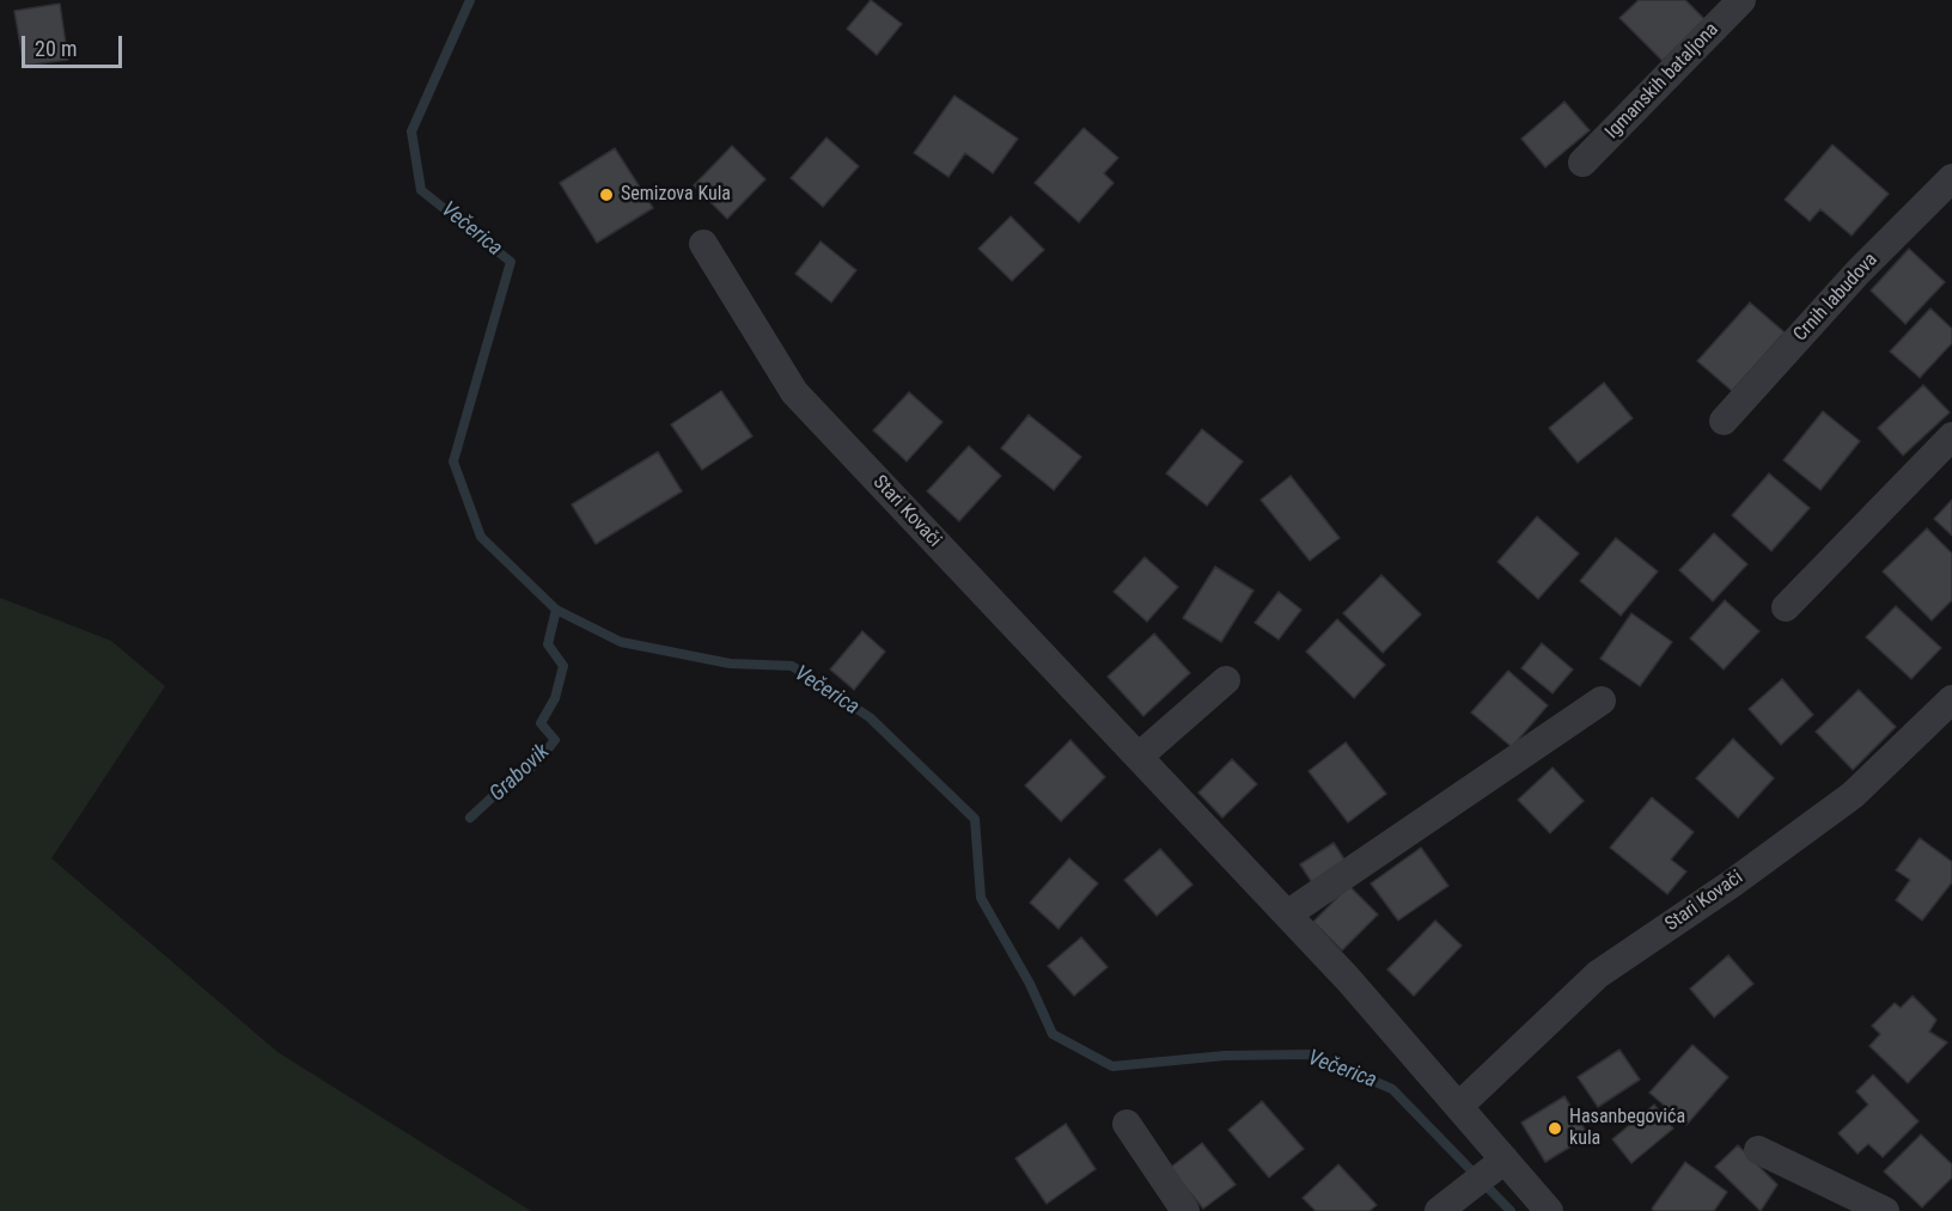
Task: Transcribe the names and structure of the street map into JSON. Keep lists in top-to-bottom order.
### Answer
{
  "streets": {
    "street": ["Igmanskih bataljona", "Crnih labudova", "Stari Kovači"]
  },
  "water": ["Večerica", "Grabovik"],
  "places": ["Semizova Kula", "Hasanbegovića kula"],
  "scale_bar": "20 m"
}
